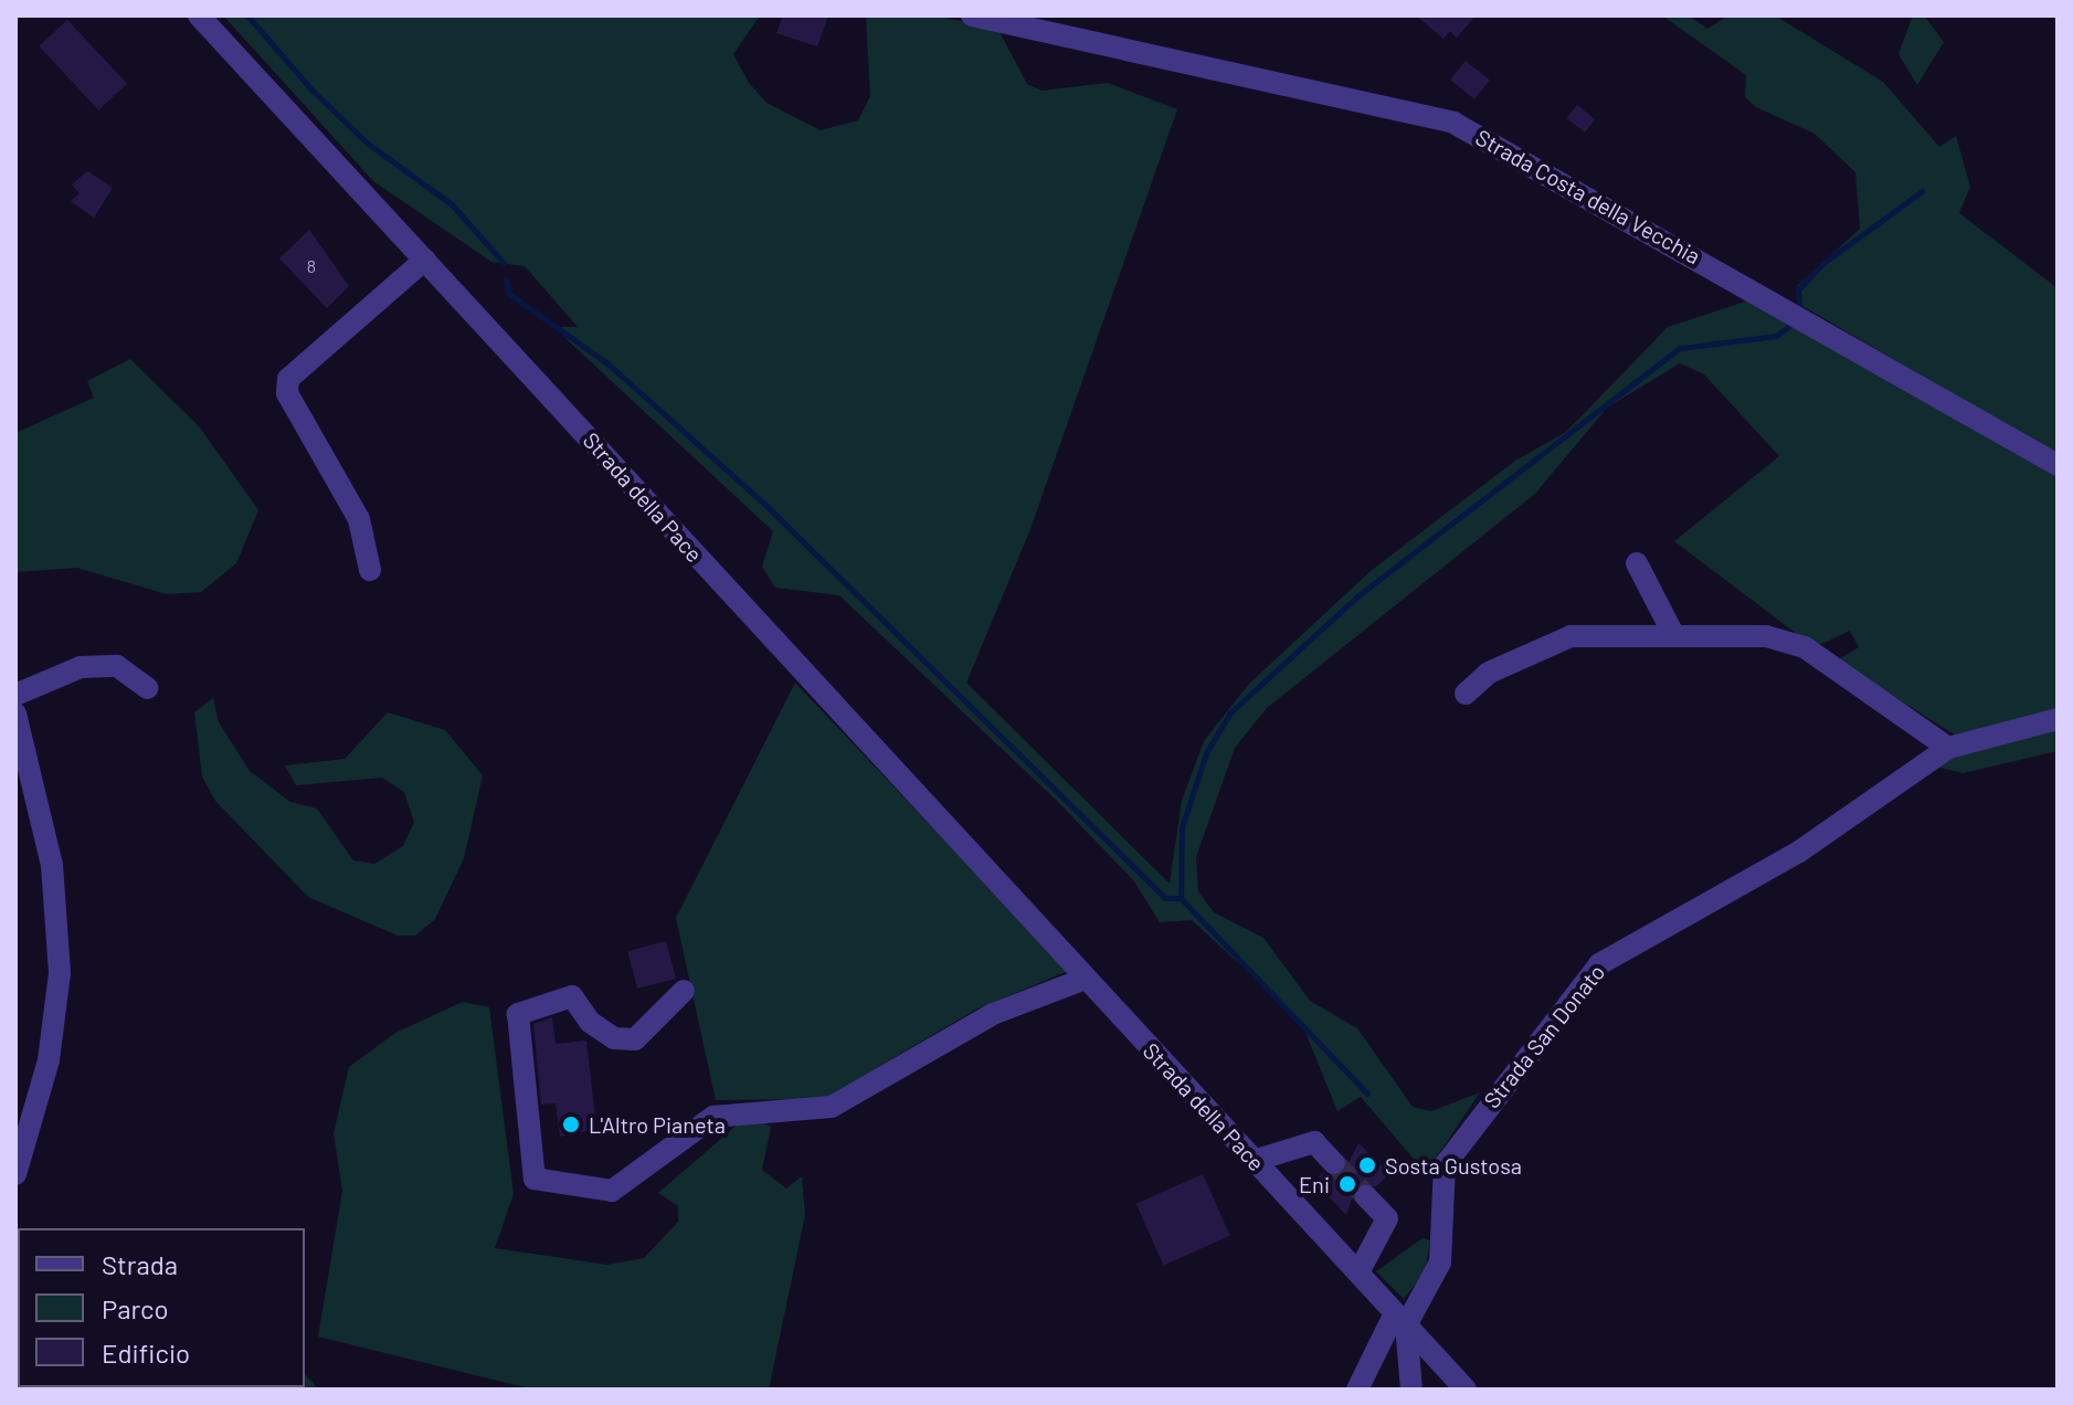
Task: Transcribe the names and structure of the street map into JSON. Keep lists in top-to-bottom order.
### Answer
{
  "streets": {
    "street": ["Strada Costa della Vecchia", "Strada della Pace", "Strada San Donato"]
  },
  "crossings": [
    ["Strada della Pace", "Strada San Donato"]
  ],
  "places": ["L'Altro Pianeta", "Sosta Gustosa", "Eni"],
  "house_numbers": ["8"],
  "legend": ["Strada", "Parco", "Edificio"]
}
